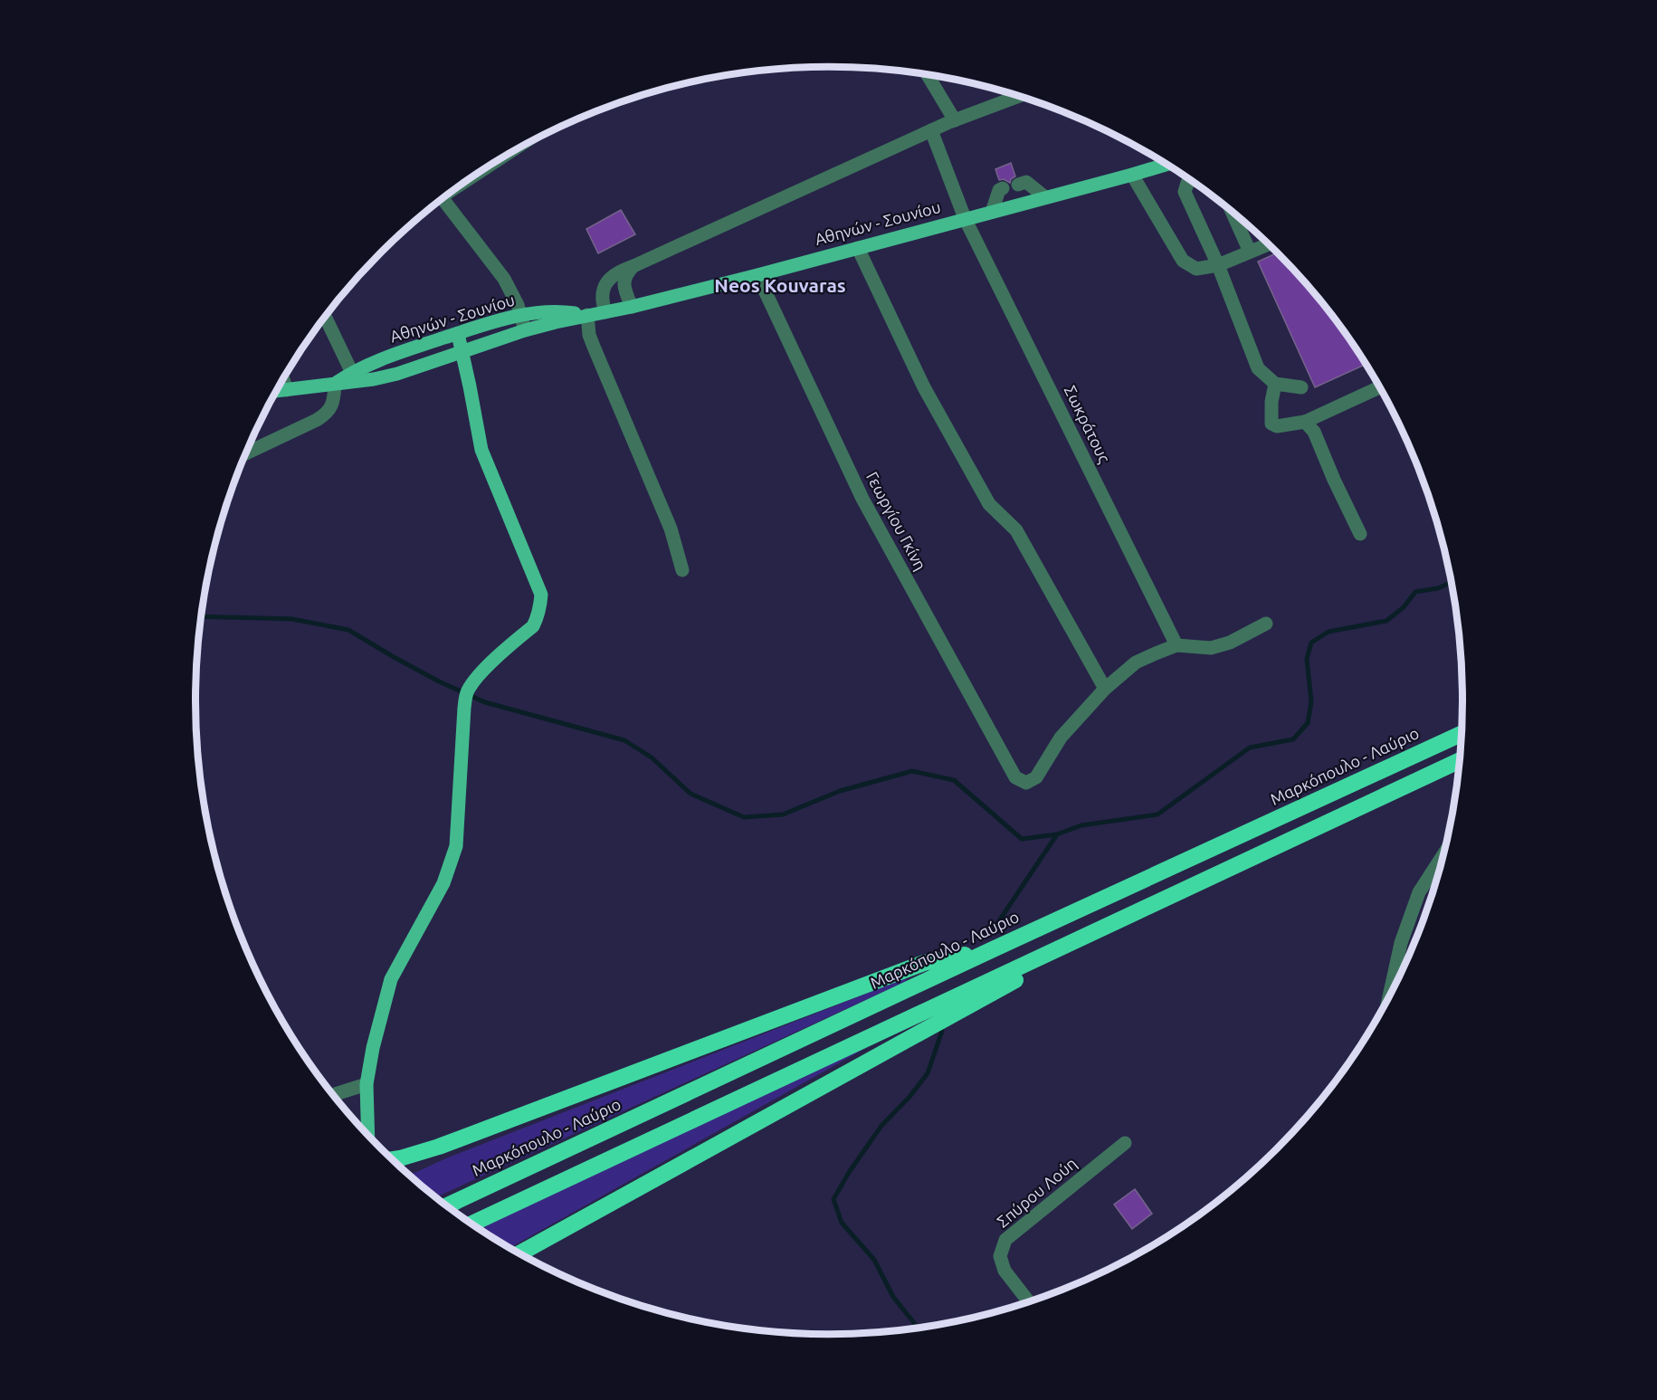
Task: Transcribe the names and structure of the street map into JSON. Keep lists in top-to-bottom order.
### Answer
{
  "streets": {
    "highway": ["Μαρκόπουλο - Λαύριο"],
    "main road": ["Αθηνών - Σουνίου"],
    "street": ["Σωκράτους", "Γεωργίου Γκίνη", "Σπύρου Λούη"]
  },
  "crossings": [
    ["Αθηνών - Σουνίου", "Σωκράτους"],
    ["Αθηνών - Σουνίου", "Γεωργίου Γκίνη"]
  ],
  "districts": ["Neos Kouvaras"]
}
